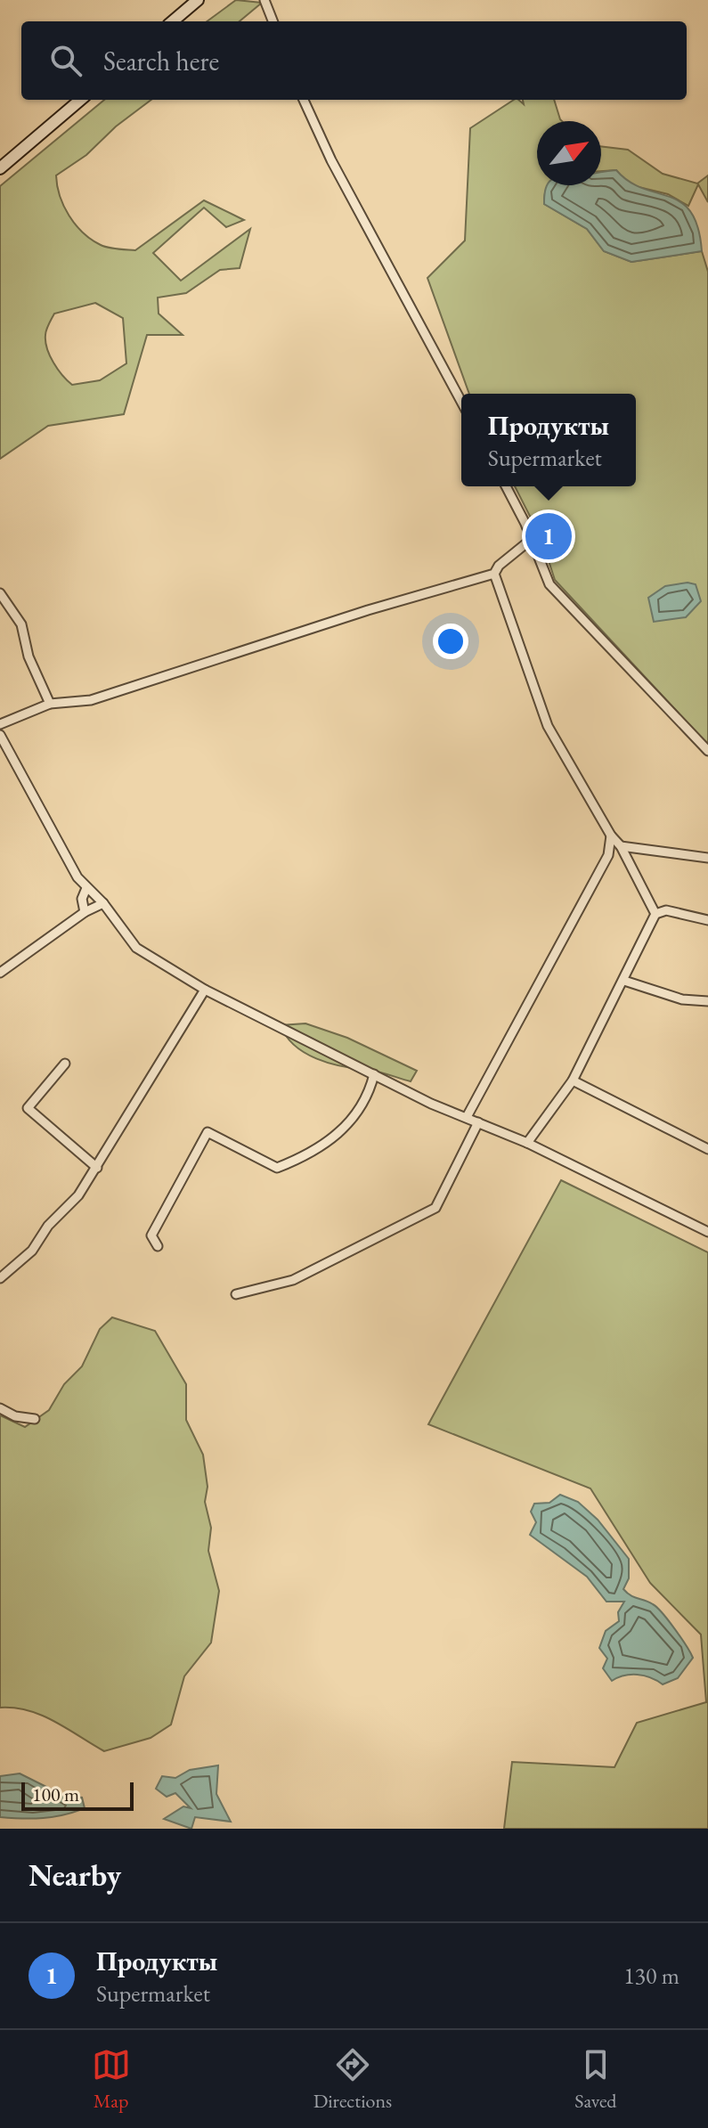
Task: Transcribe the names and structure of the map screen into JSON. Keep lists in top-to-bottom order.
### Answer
{
  "scale_bar": "100 m",
  "north": "top right",
  "page": {
    "search": "Search here",
    "popup": ["Продукты", "Supermarket"],
    "pins": "1",
    "scale": "100 m",
    "heading": "Nearby",
    "list": [
      {
        "mark": "1",
        "name": "Продукты",
        "note": "Supermarket",
        "value": "130 m"
      }
    ],
    "nav": ["Map", "Directions", "Saved"]
  }
}
